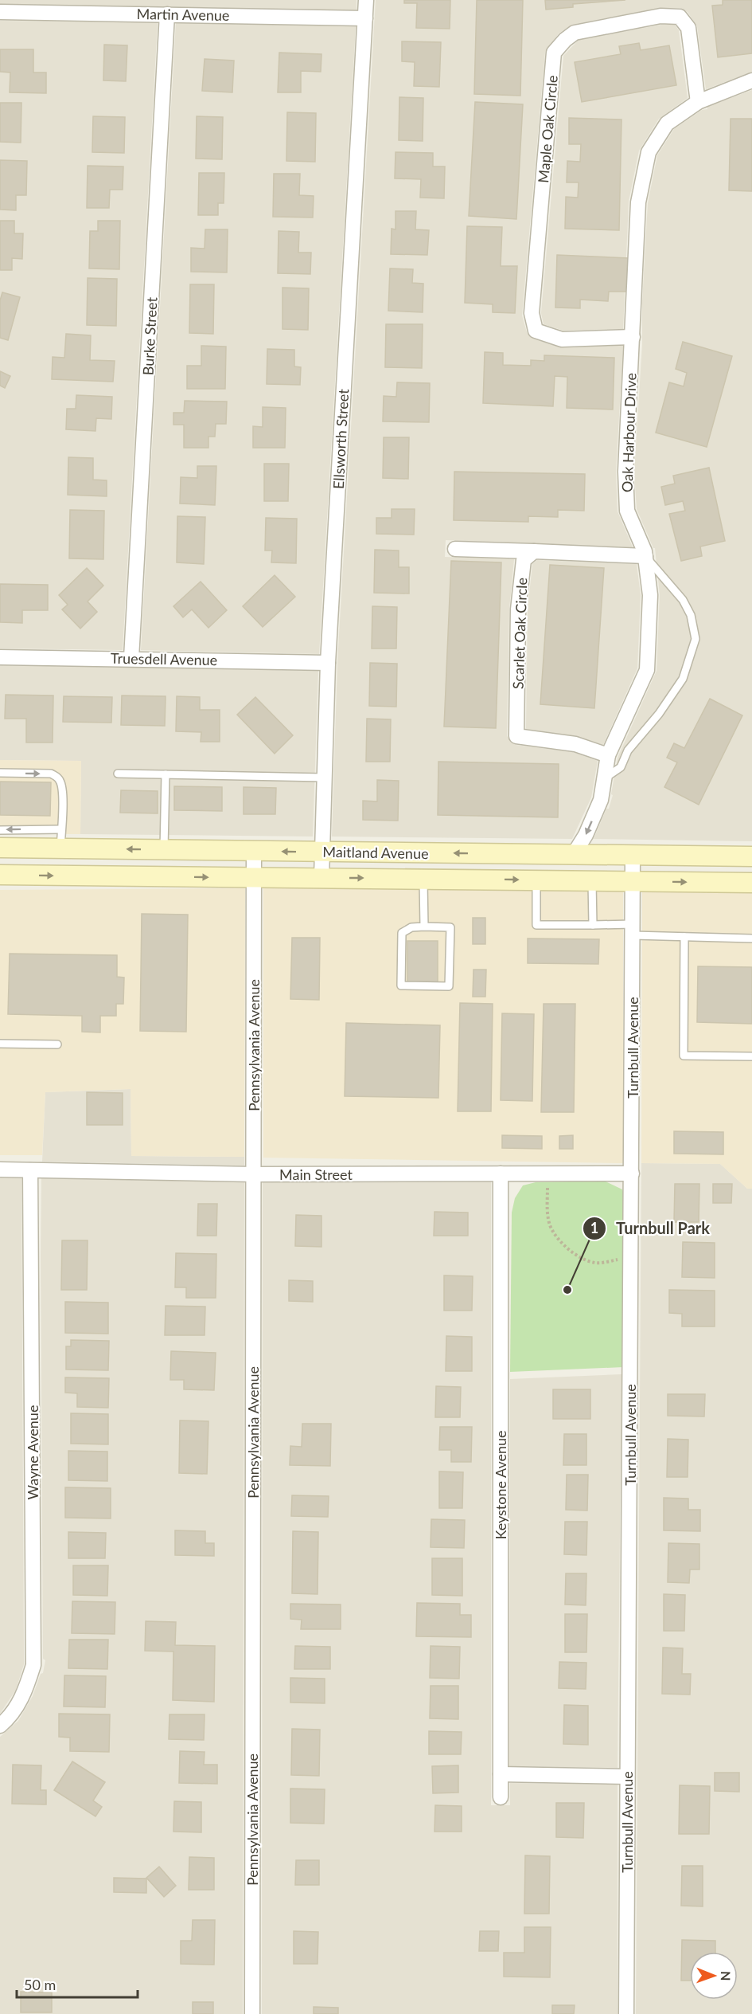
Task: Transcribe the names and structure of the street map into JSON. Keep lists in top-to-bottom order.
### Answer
{
  "streets": {
    "main road": ["Maitland Avenue"],
    "street": [
      "Martin Avenue",
      "Maple Oak Circle",
      "Burke Street",
      "Oak Harbour Drive",
      "Ellsworth Street",
      "Scarlet Oak Circle",
      "Truesdell Avenue",
      "Pennsylvania Avenue",
      "Turnbull Avenue",
      "Main Street",
      "Wayne Avenue",
      "Keystone Avenue"
    ]
  },
  "crossings": [
    ["Martin Avenue", "Burke Street"],
    ["Martin Avenue", "Ellsworth Street"],
    ["Maple Oak Circle", "Oak Harbour Drive"],
    ["Burke Street", "Truesdell Avenue"],
    ["Oak Harbour Drive", "Scarlet Oak Circle"],
    ["Oak Harbour Drive", "Maitland Avenue"],
    ["Ellsworth Street", "Truesdell Avenue"],
    ["Ellsworth Street", "Maitland Avenue"],
    ["Maitland Avenue", "Pennsylvania Avenue"],
    ["Maitland Avenue", "Turnbull Avenue"],
    ["Pennsylvania Avenue", "Main Street"],
    ["Turnbull Avenue", "Main Street"],
    ["Main Street", "Wayne Avenue"],
    ["Main Street", "Keystone Avenue"]
  ],
  "places": ["Turnbull Park"],
  "scale_bar": "50 m",
  "north": "right"
}
